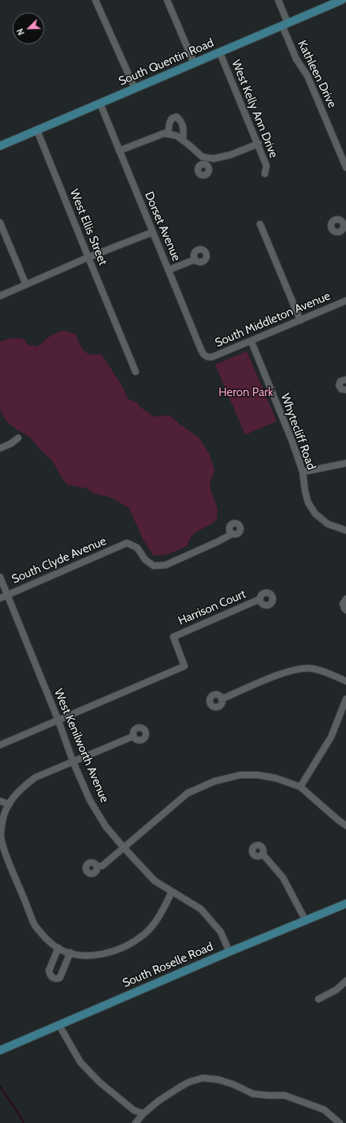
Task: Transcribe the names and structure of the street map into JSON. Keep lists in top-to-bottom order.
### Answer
{
  "streets": {
    "main road": ["South Quentin Road", "South Roselle Road"],
    "street": [
      "Kathleen Drive",
      "West Kelly Ann Drive",
      "Dorset Avenue",
      "West Ellis Street",
      "South Middleton Avenue",
      "Whytecliff Road",
      "South Clyde Avenue",
      "Harrison Court",
      "West Kenilworth Avenue"
    ]
  },
  "crossings": [
    ["South Quentin Road", "Kathleen Drive"],
    ["South Quentin Road", "West Kelly Ann Drive"],
    ["South Quentin Road", "Dorset Avenue"],
    ["South Quentin Road", "West Ellis Street"],
    ["Dorset Avenue", "South Middleton Avenue"],
    ["South Middleton Avenue", "Whytecliff Road"],
    ["South Clyde Avenue", "West Kenilworth Avenue"],
    ["Harrison Court", "West Kenilworth Avenue"],
    ["West Kenilworth Avenue", "South Roselle Road"]
  ],
  "parks": ["Heron Park"],
  "north": "bottom left"
}
